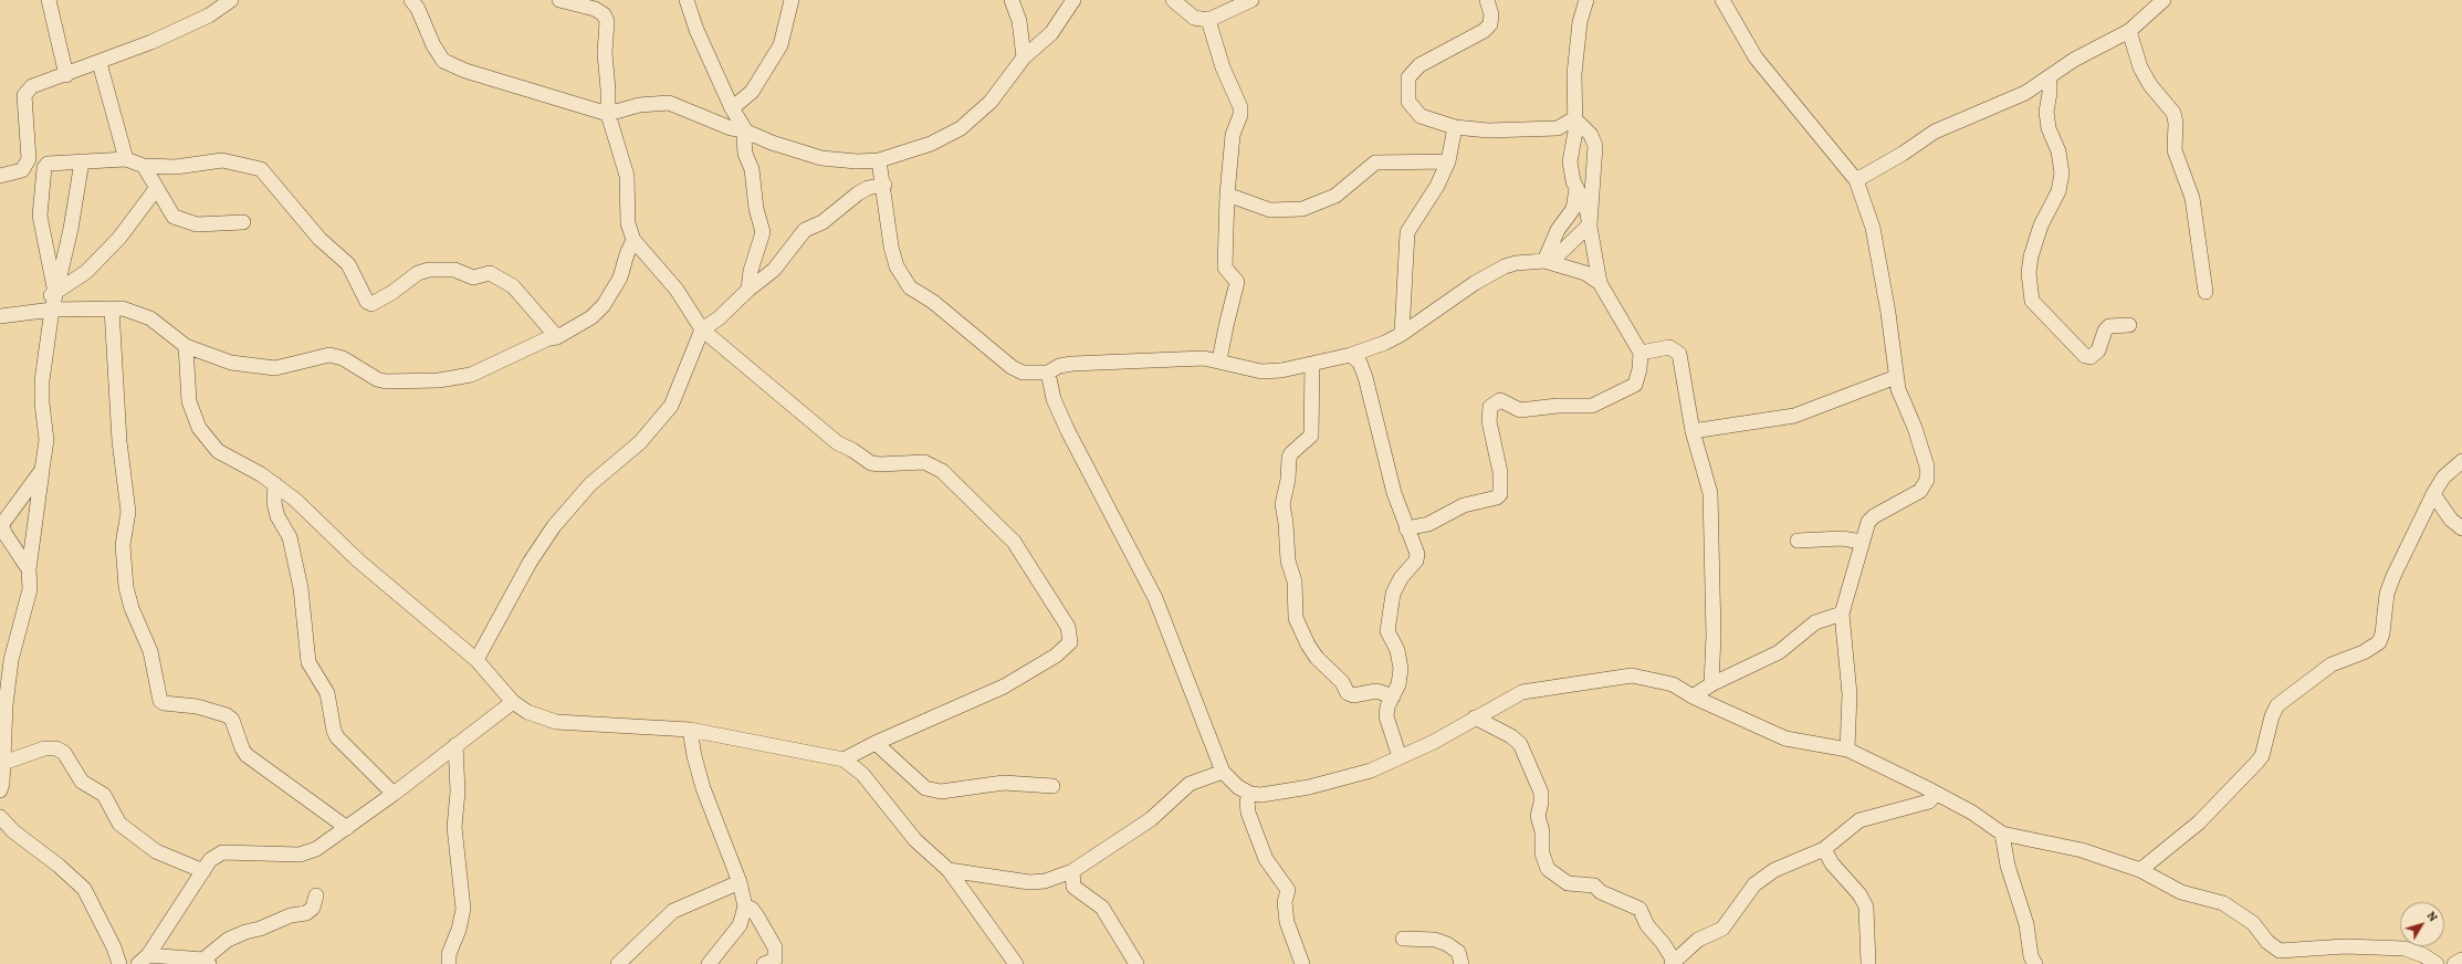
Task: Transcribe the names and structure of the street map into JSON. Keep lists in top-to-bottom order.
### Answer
{
  "north": "top right"
}
